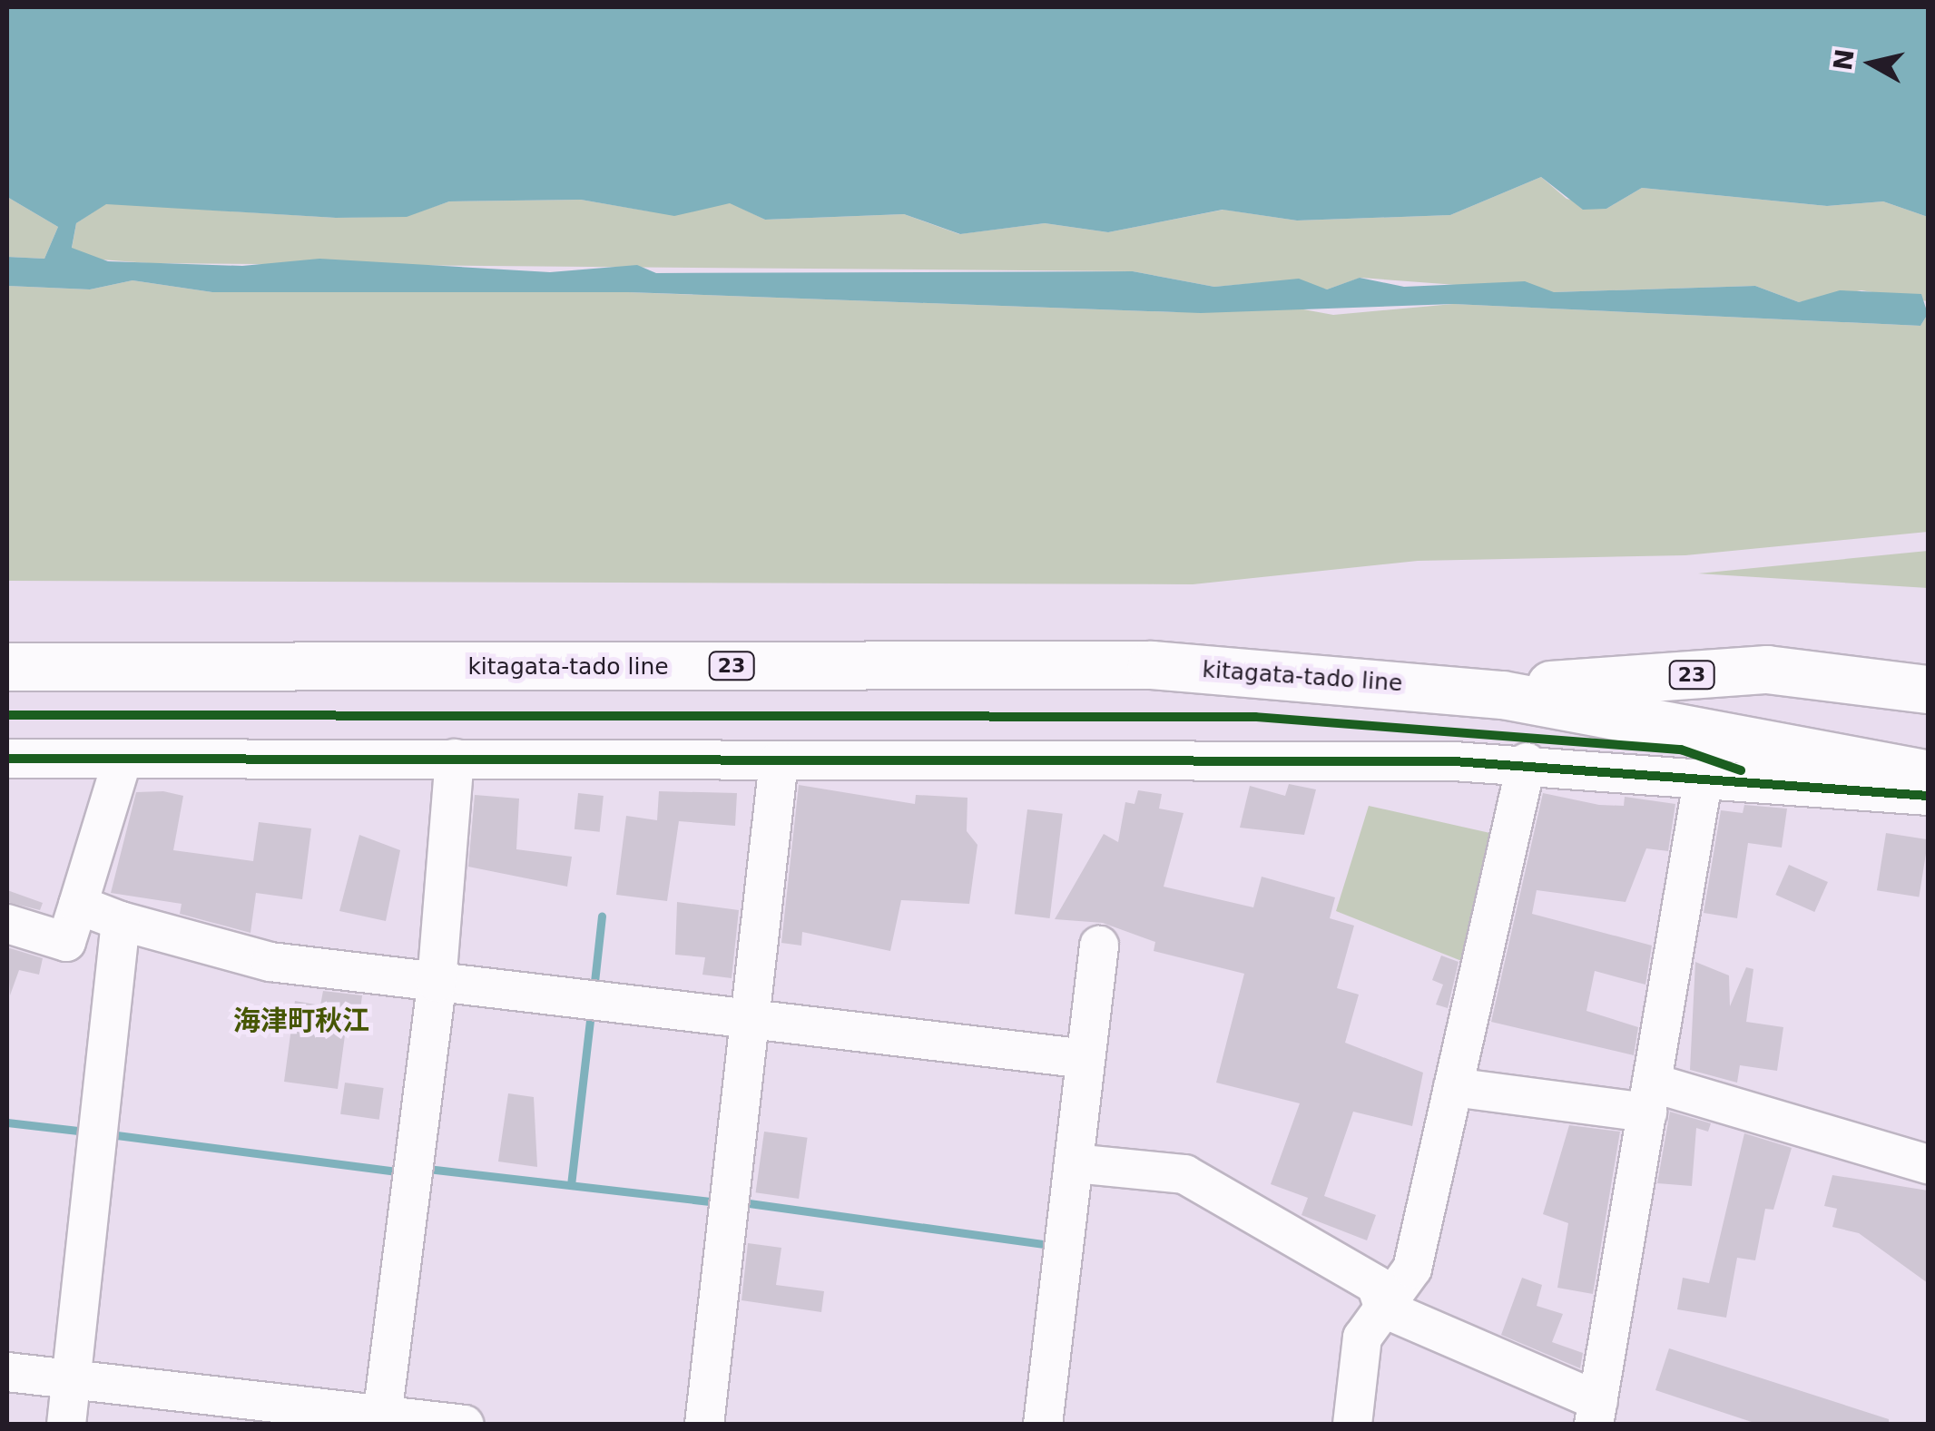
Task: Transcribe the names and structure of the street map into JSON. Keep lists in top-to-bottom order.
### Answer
{
  "streets": {
    "main road": ["23", "kitagata-tado line"]
  },
  "crossings": [
    ["23", "kitagata-tado line"]
  ],
  "districts": ["海津町秋江"],
  "north": "left"
}
